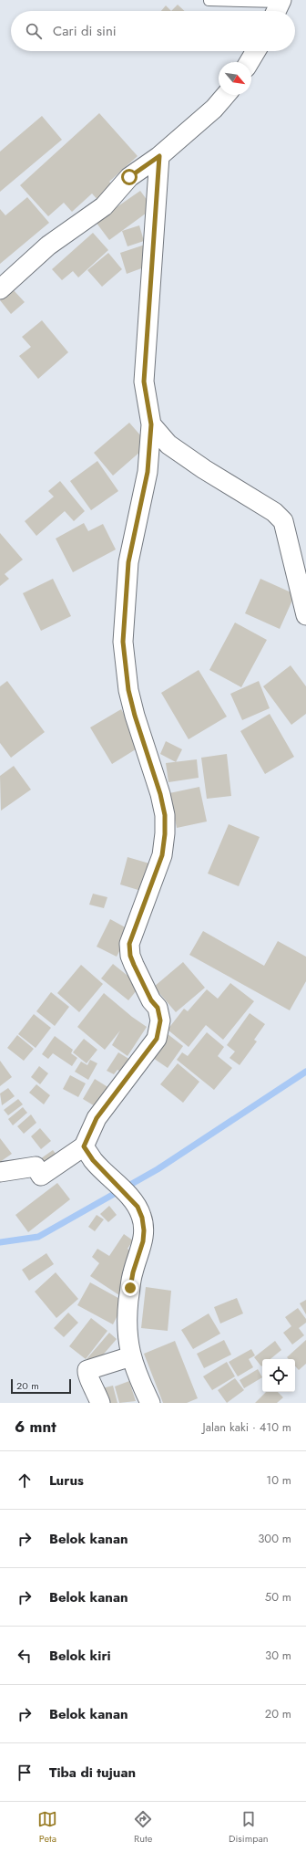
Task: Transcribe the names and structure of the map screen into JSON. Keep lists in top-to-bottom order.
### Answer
{
  "scale_bar": "20 m",
  "north": "bottom right",
  "page": {
    "search": "Cari di sini",
    "scale": "20 m",
    "heading": ["6 mnt", "Jalan kaki · 410 m"],
    "list": [
      ["Lurus", "10 m"],
      ["Belok kanan", "300 m"],
      ["Belok kanan", "50 m"],
      ["Belok kiri", "30 m"],
      ["Belok kanan", "20 m"],
      "Tiba di tujuan"
    ],
    "nav": ["Peta", "Rute", "Disimpan"]
  }
}
